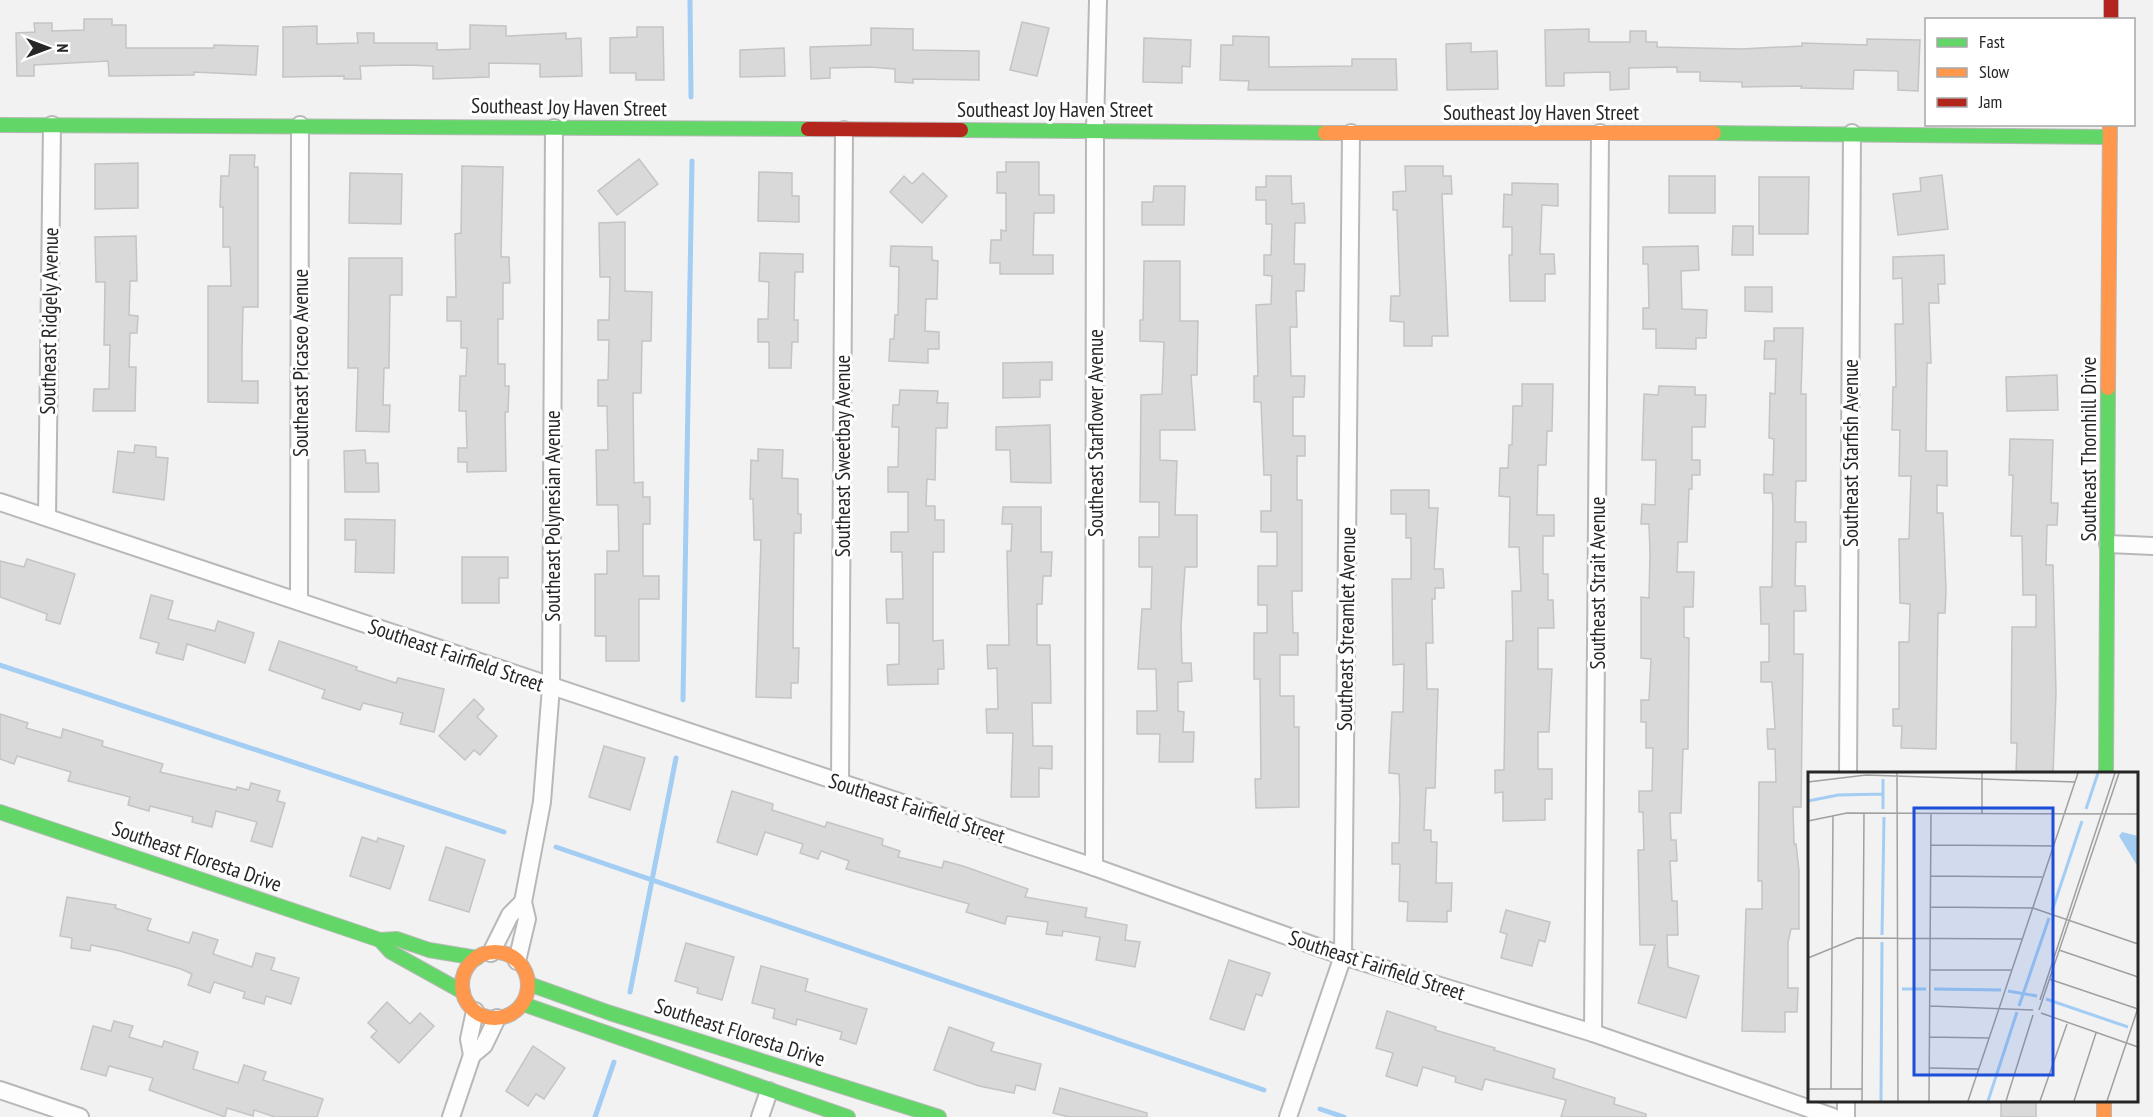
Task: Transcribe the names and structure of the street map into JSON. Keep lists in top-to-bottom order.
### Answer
{
  "streets": {
    "street": [
      "Southeast Joy Haven Street",
      "Southeast Ridgely Avenue",
      "Southeast Picaseo Avenue",
      "Southeast Starflower Avenue",
      "Southeast Thornhill Drive",
      "Southeast Starfish Avenue",
      "Southeast Sweetbay Avenue",
      "Southeast Polynesian Avenue",
      "Southeast Strait Avenue",
      "Southeast Streamlet Avenue",
      "Southeast Fairfield Street",
      "Southeast Floresta Drive"
    ]
  },
  "crossings": [
    ["Southeast Joy Haven Street", "Southeast Ridgely Avenue"],
    ["Southeast Joy Haven Street", "Southeast Picaseo Avenue"],
    ["Southeast Joy Haven Street", "Southeast Starflower Avenue"],
    ["Southeast Joy Haven Street", "Southeast Thornhill Drive"],
    ["Southeast Joy Haven Street", "Southeast Starfish Avenue"],
    ["Southeast Joy Haven Street", "Southeast Sweetbay Avenue"],
    ["Southeast Joy Haven Street", "Southeast Polynesian Avenue"],
    ["Southeast Joy Haven Street", "Southeast Strait Avenue"],
    ["Southeast Joy Haven Street", "Southeast Streamlet Avenue"],
    ["Southeast Ridgely Avenue", "Southeast Fairfield Street"],
    ["Southeast Picaseo Avenue", "Southeast Fairfield Street"],
    ["Southeast Starflower Avenue", "Southeast Fairfield Street"],
    ["Southeast Sweetbay Avenue", "Southeast Fairfield Street"],
    ["Southeast Polynesian Avenue", "Southeast Fairfield Street"],
    ["Southeast Polynesian Avenue", "Southeast Floresta Drive"],
    ["Southeast Strait Avenue", "Southeast Fairfield Street"],
    ["Southeast Streamlet Avenue", "Southeast Fairfield Street"]
  ],
  "legend": ["Fast", "Slow", "Jam"],
  "north": "right"
}
